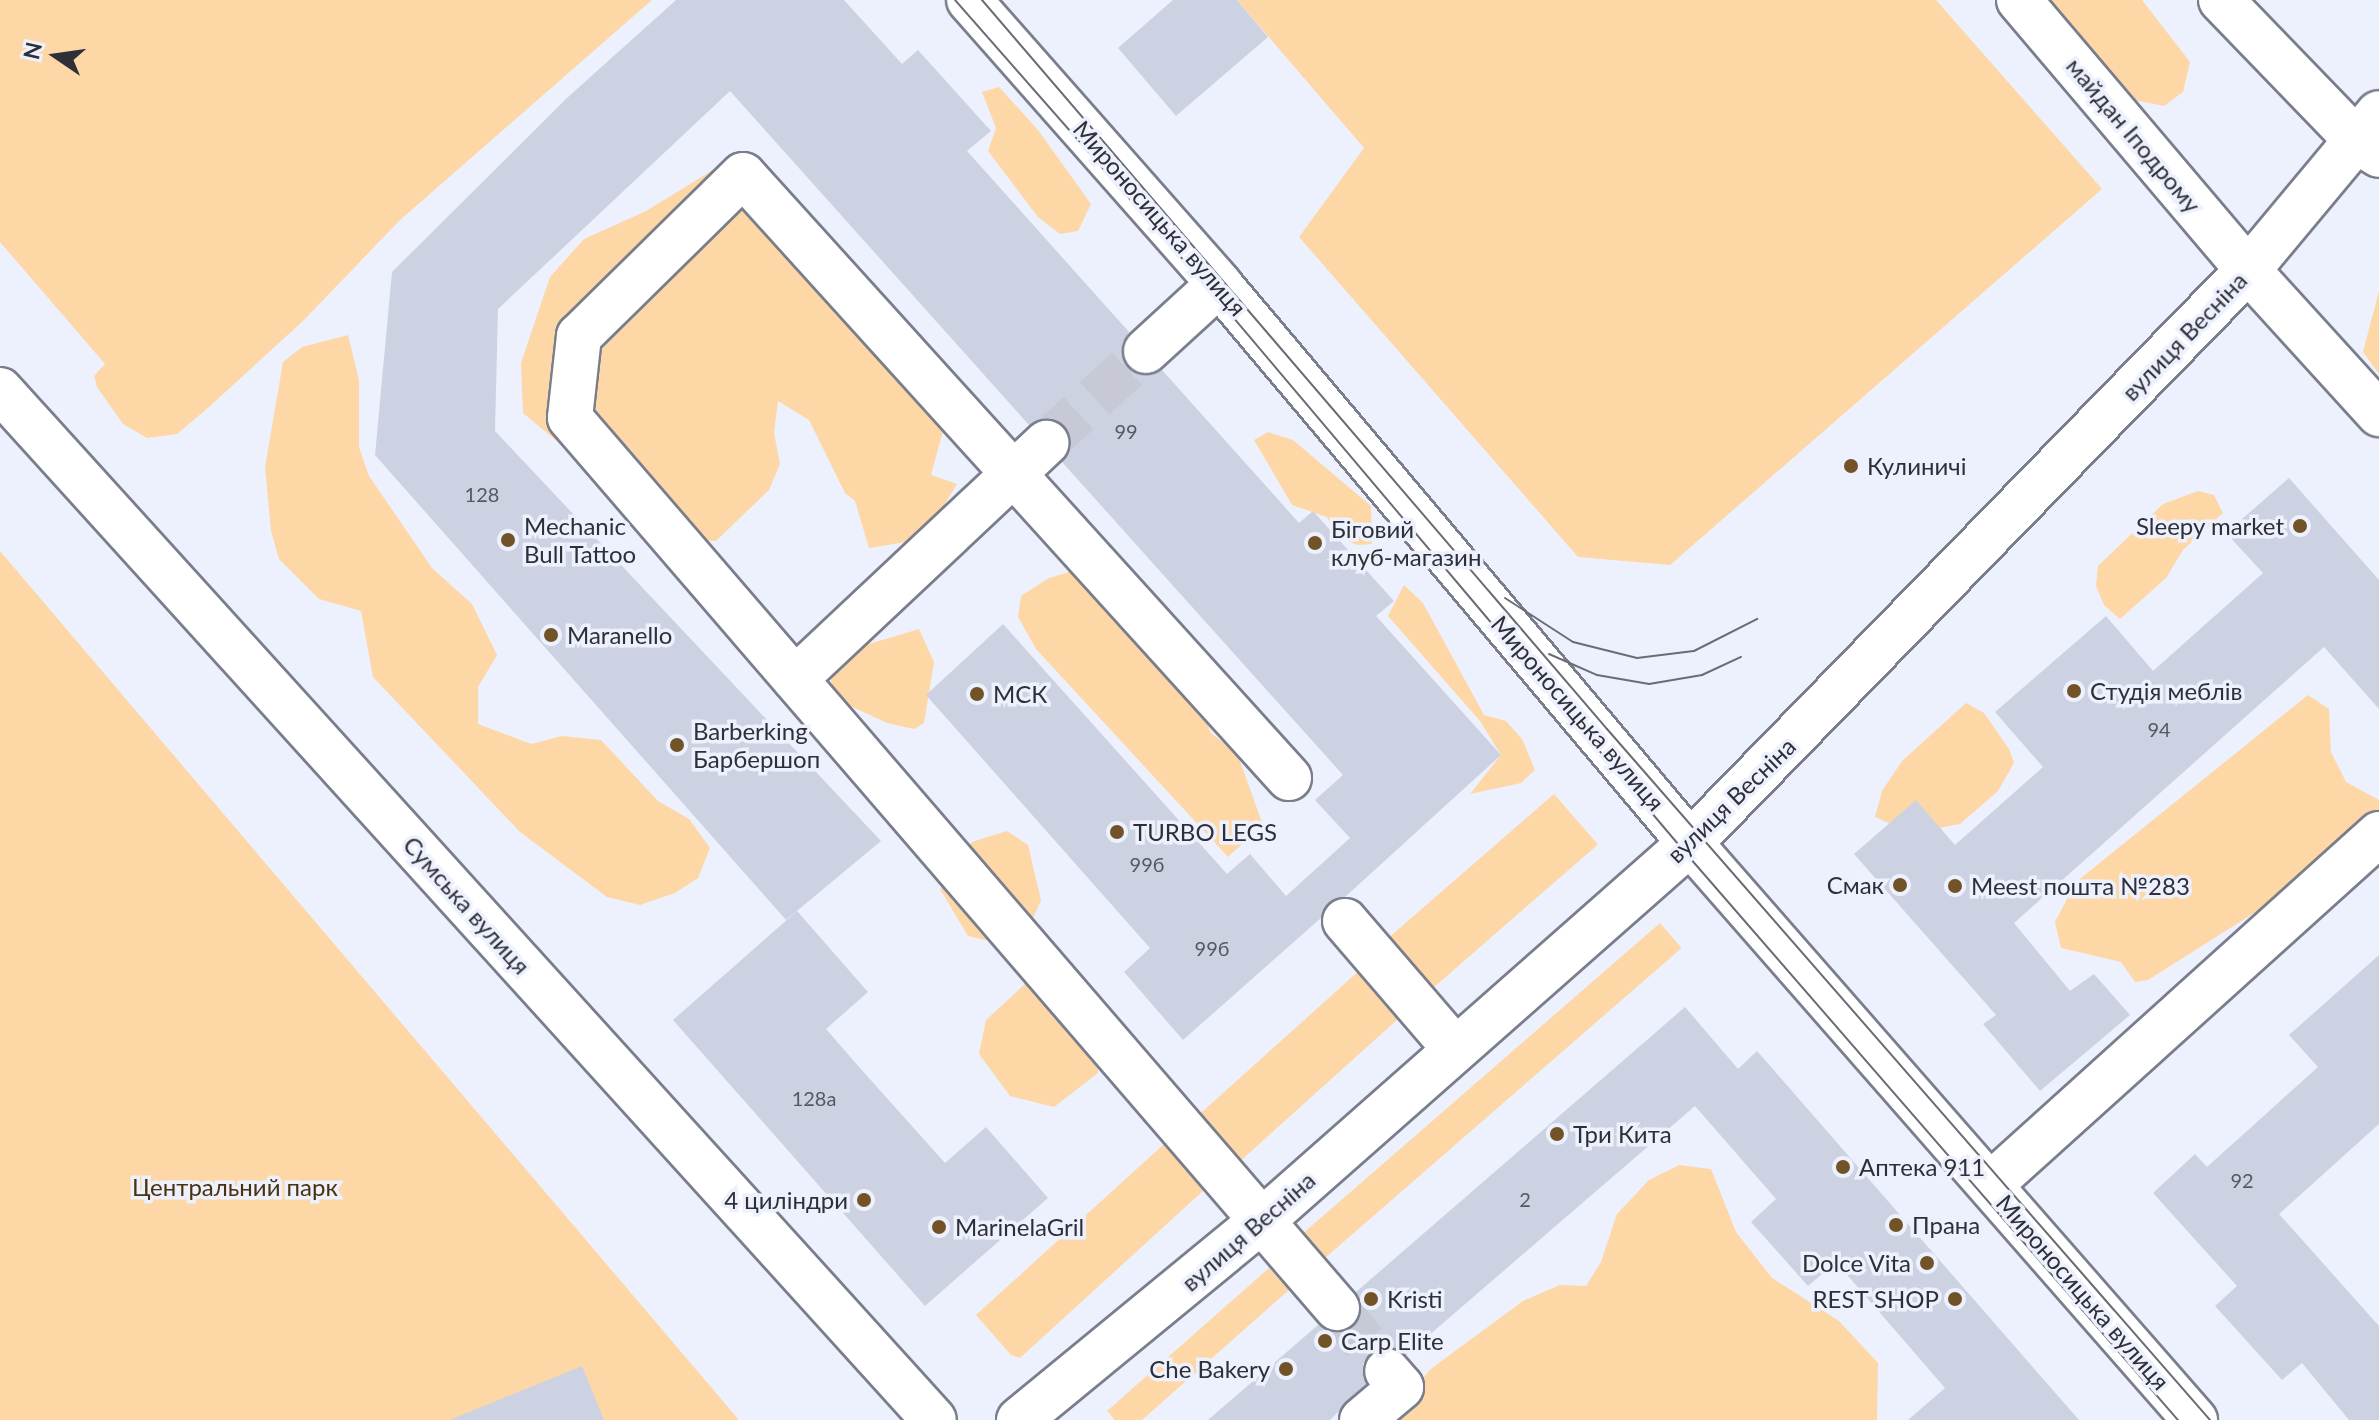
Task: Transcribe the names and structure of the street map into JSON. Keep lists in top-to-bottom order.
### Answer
{
  "streets": {
    "main road": [
      "майдан Іподрому",
      "Мироносицька вулиця",
      "вулиця Весніна",
      "Сумська вулиця"
    ]
  },
  "crossings": [
    ["майдан Іподрому", "вулиця Весніна"],
    ["Мироносицька вулиця", "вулиця Весніна"]
  ],
  "parks": ["Центральний парк"],
  "places": [
    "Кулиничі",
    "Sleepy market",
    "Mechanic Bull Tattoo",
    "Біговий клуб-магазин",
    "Maranello",
    "Студія меблів",
    "МСК",
    "Barberking Барбершоп",
    "TURBO LEGS",
    "Смак",
    "Meest пошта №283",
    "Три Кита",
    "Аптека 911",
    "4 циліндри",
    "Прана",
    "MarinelaGril",
    "Dolce Vita",
    "Kristi",
    "REST SHOP",
    "Carp Elite",
    "Che Bakery"
  ],
  "house_numbers": [
    "99",
    "128",
    "94",
    "99б",
    "99б",
    "128а",
    "92",
    "2"
  ],
  "north": "left"
}
